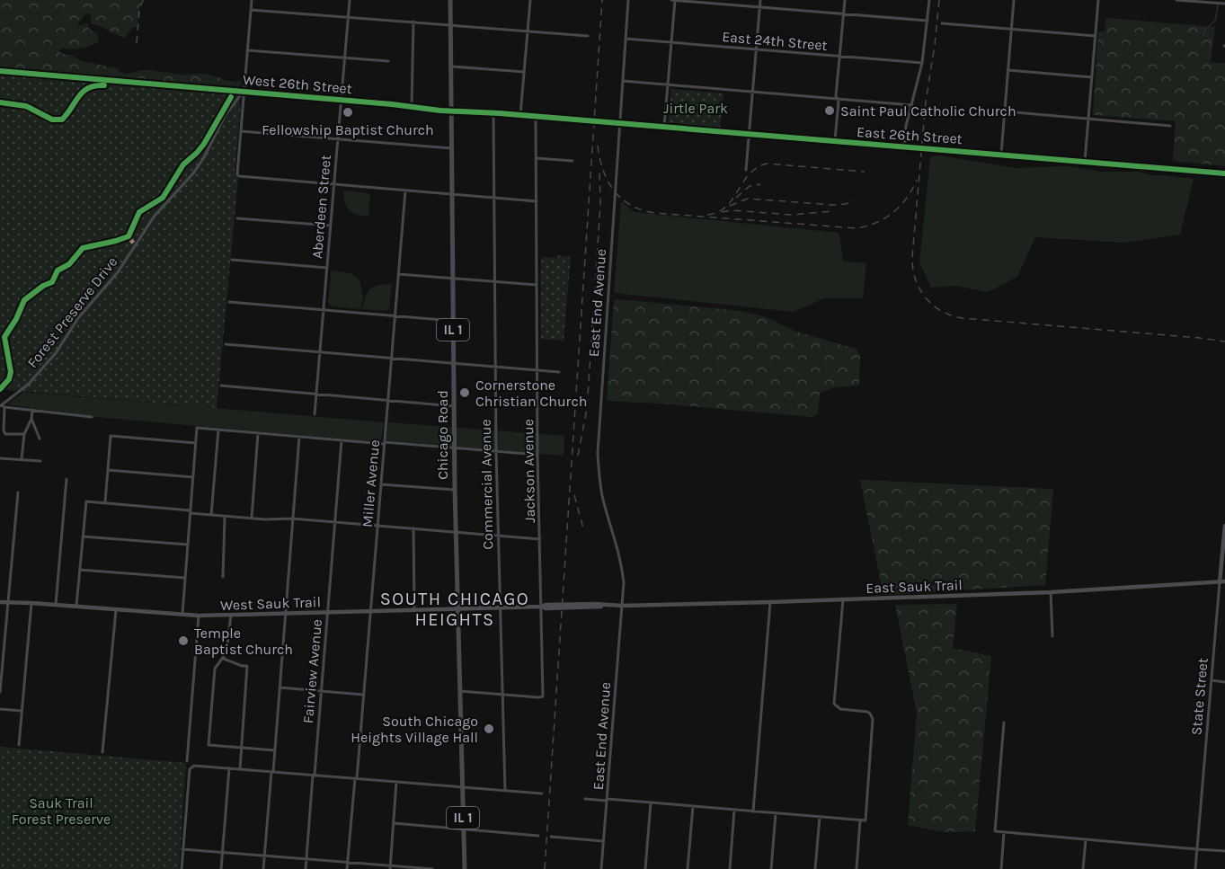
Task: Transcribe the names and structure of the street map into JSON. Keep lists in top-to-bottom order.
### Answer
{
  "streets": {
    "main road": ["IL 1", "Chicago Road"],
    "street": [
      "East 24th Street",
      "West 26th Street",
      "East 26th Street",
      "Aberdeen Street",
      "East End Avenue",
      "Forest Preserve Drive",
      "Jackson Avenue",
      "Miller Avenue",
      "Commercial Avenue",
      "East Sauk Trail",
      "West Sauk Trail",
      "Fairview Avenue",
      "State Street"
    ]
  },
  "crossings": [
    ["East 24th Street", "East End Avenue"],
    ["West 26th Street", "East 26th Street"],
    ["West 26th Street", "Aberdeen Street"],
    ["West 26th Street", "Forest Preserve Drive"],
    ["West 26th Street", "Chicago Road"],
    ["West 26th Street", "Jackson Avenue"],
    ["West 26th Street", "Commercial Avenue"],
    ["East 26th Street", "East End Avenue"],
    ["East End Avenue", "East Sauk Trail"],
    ["Chicago Road", "West Sauk Trail"],
    ["Jackson Avenue", "Commercial Avenue"],
    ["Jackson Avenue", "West Sauk Trail"],
    ["Miller Avenue", "West Sauk Trail"],
    ["Commercial Avenue", "West Sauk Trail"],
    ["East Sauk Trail", "West Sauk Trail"],
    ["East Sauk Trail", "State Street"],
    ["West Sauk Trail", "Fairview Avenue"]
  ],
  "districts": ["SOUTH CHICAGO HEIGHTS"],
  "parks": ["Jirtle Park", "Sauk Trail Forest Preserve"],
  "places": [
    "Saint Paul Catholic Church",
    "Fellowship Baptist Church",
    "Cornerstone Christian Church",
    "Temple Baptist Church",
    "South Chicago Heights Village Hall"
  ]
}
